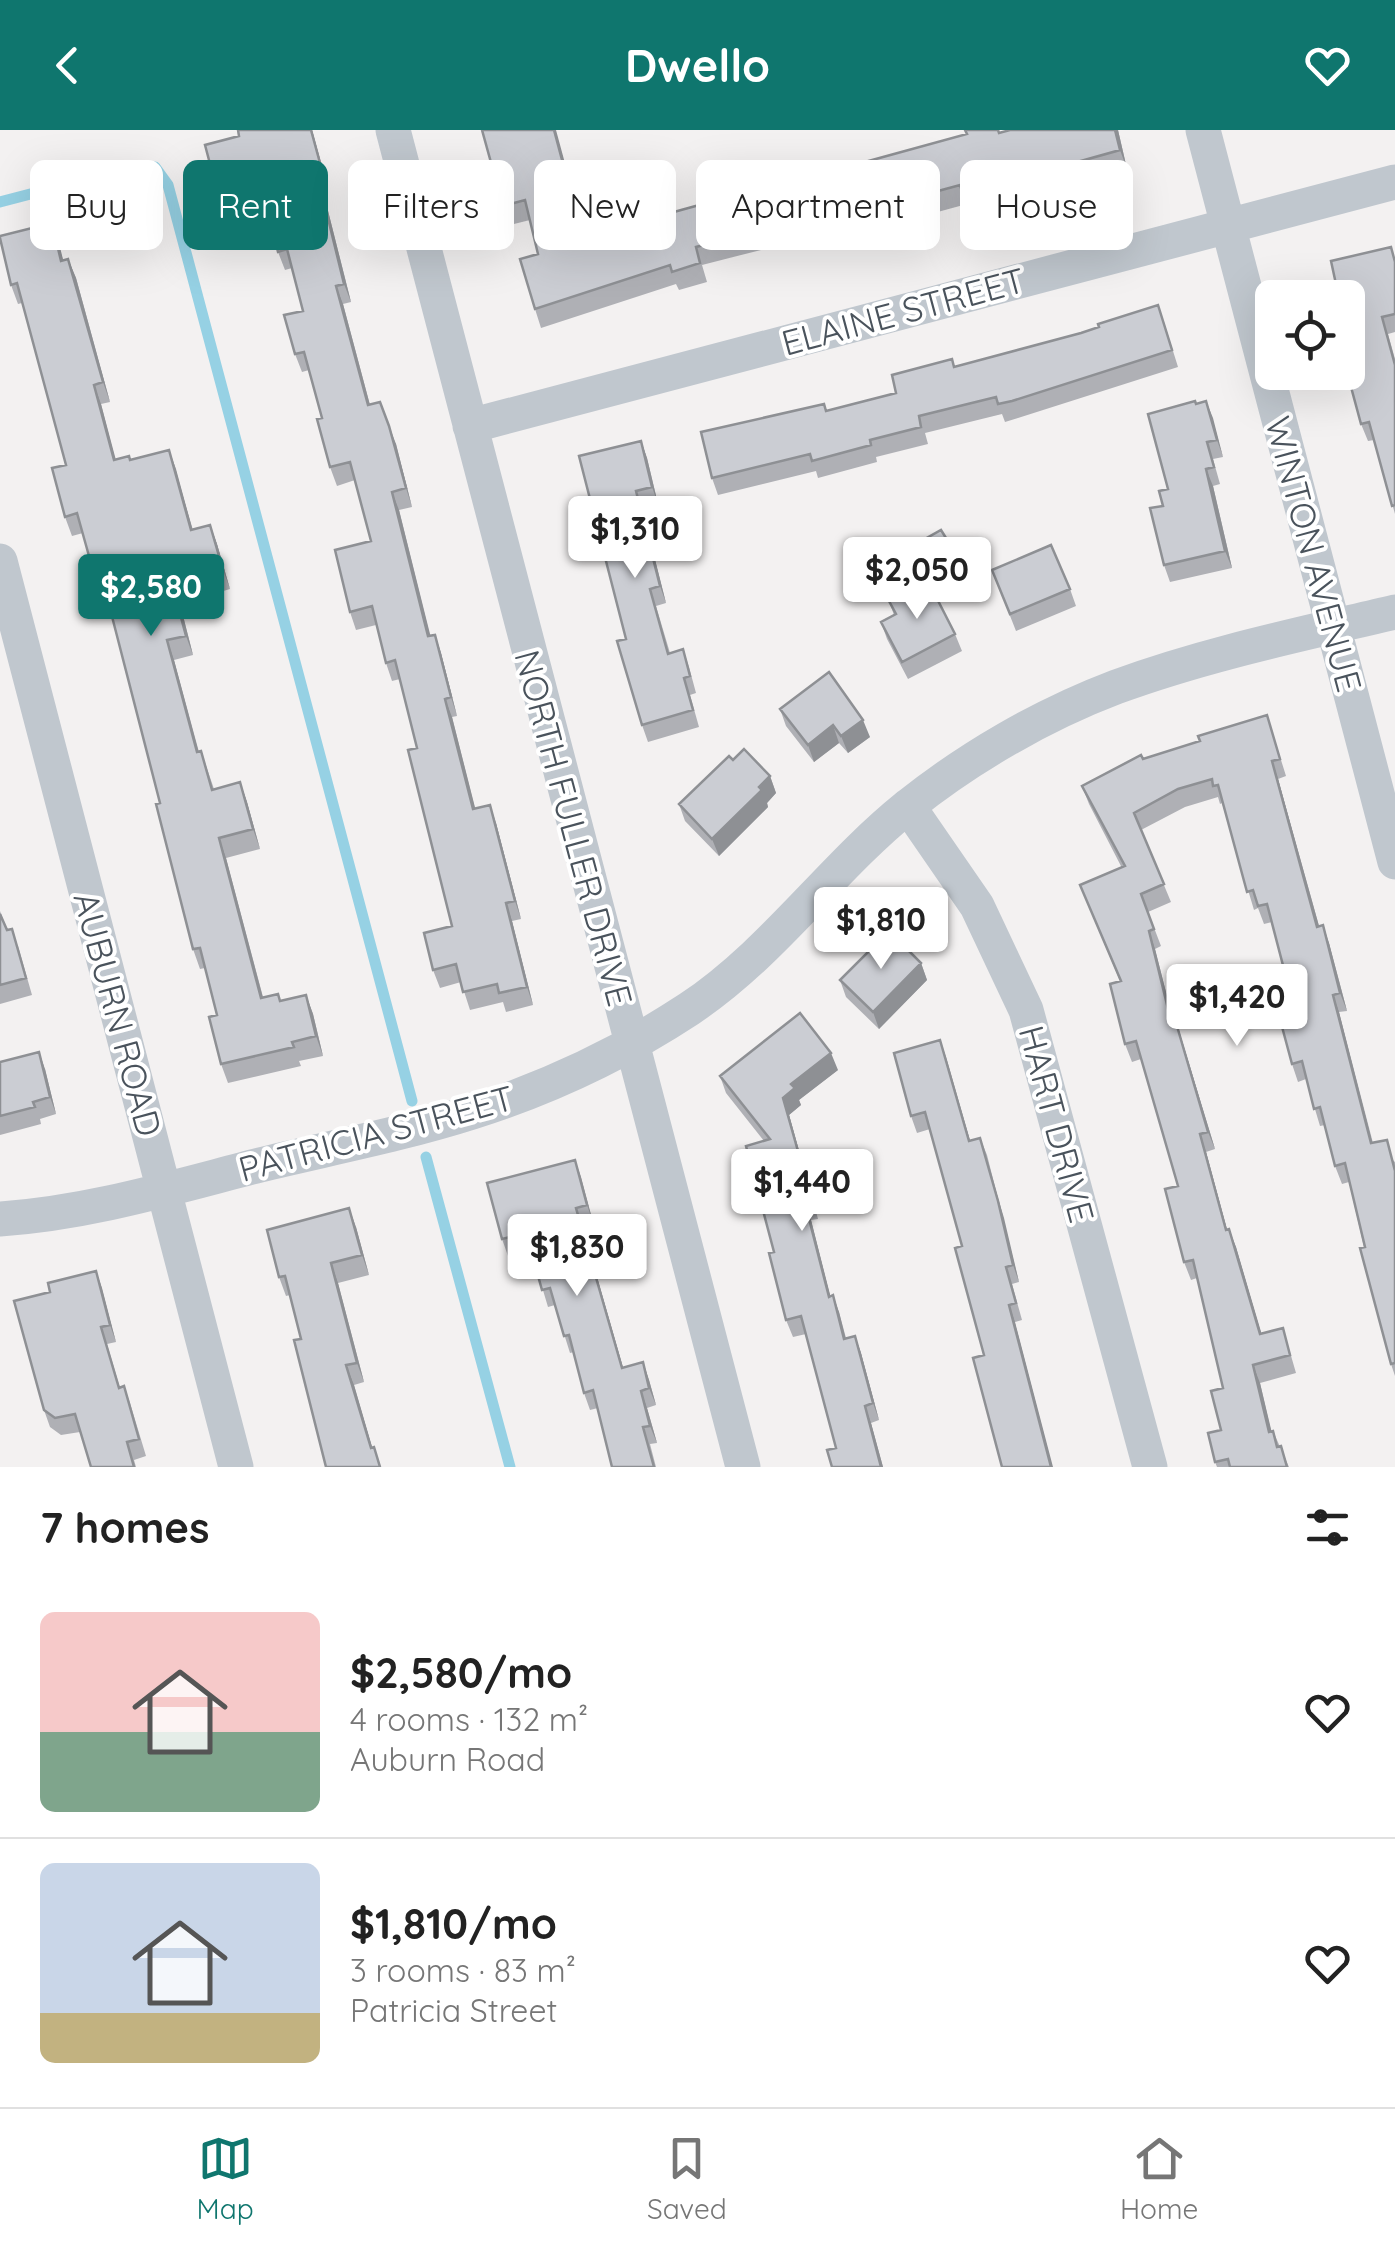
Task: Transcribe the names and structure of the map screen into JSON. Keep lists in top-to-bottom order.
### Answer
{
  "streets": {
    "street": [
      "ELAINE STREET",
      "WINTON AVENUE",
      "NORTH FULLER DRIVE",
      "AUBURN ROAD",
      "HART DRIVE",
      "PATRICIA STREET"
    ]
  },
  "crossings": [
    ["ELAINE STREET", "WINTON AVENUE"],
    ["ELAINE STREET", "NORTH FULLER DRIVE"],
    ["WINTON AVENUE", "PATRICIA STREET"],
    ["NORTH FULLER DRIVE", "PATRICIA STREET"],
    ["AUBURN ROAD", "PATRICIA STREET"],
    ["HART DRIVE", "PATRICIA STREET"]
  ],
  "page": {
    "header": "Dwello",
    "chip": [
      "Buy",
      "Rent",
      "Filters",
      "New",
      "Apartment",
      "House"
    ],
    "price": [
      "$1,310",
      "$2,050",
      "$2,580",
      "$1,810",
      "$1,420",
      "$1,440",
      "$1,830"
    ],
    "heading": "7 homes",
    "list": [
      {
        "name": "$2,580/mo",
        "note": "4 rooms · 132 m² · Auburn Road"
      },
      {
        "name": "$1,810/mo",
        "note": "3 rooms · 83 m² · Patricia Street"
      }
    ],
    "tabs": ["Map", "Saved", "Home"]
  }
}
